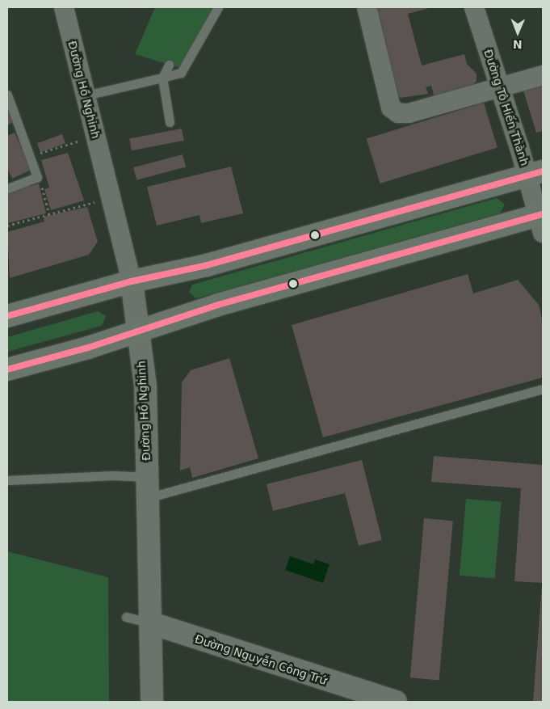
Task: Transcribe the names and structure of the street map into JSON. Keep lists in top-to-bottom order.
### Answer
{
  "streets": {
    "street": ["Đường Hồ Nghinh", "Đường Tô Hiến Thành", "Đường Nguyễn Công Trứ"]
  },
  "crossings": [
    ["Đường Hồ Nghinh", "Đường Nguyễn Công Trứ"]
  ],
  "north": "bottom"
}
